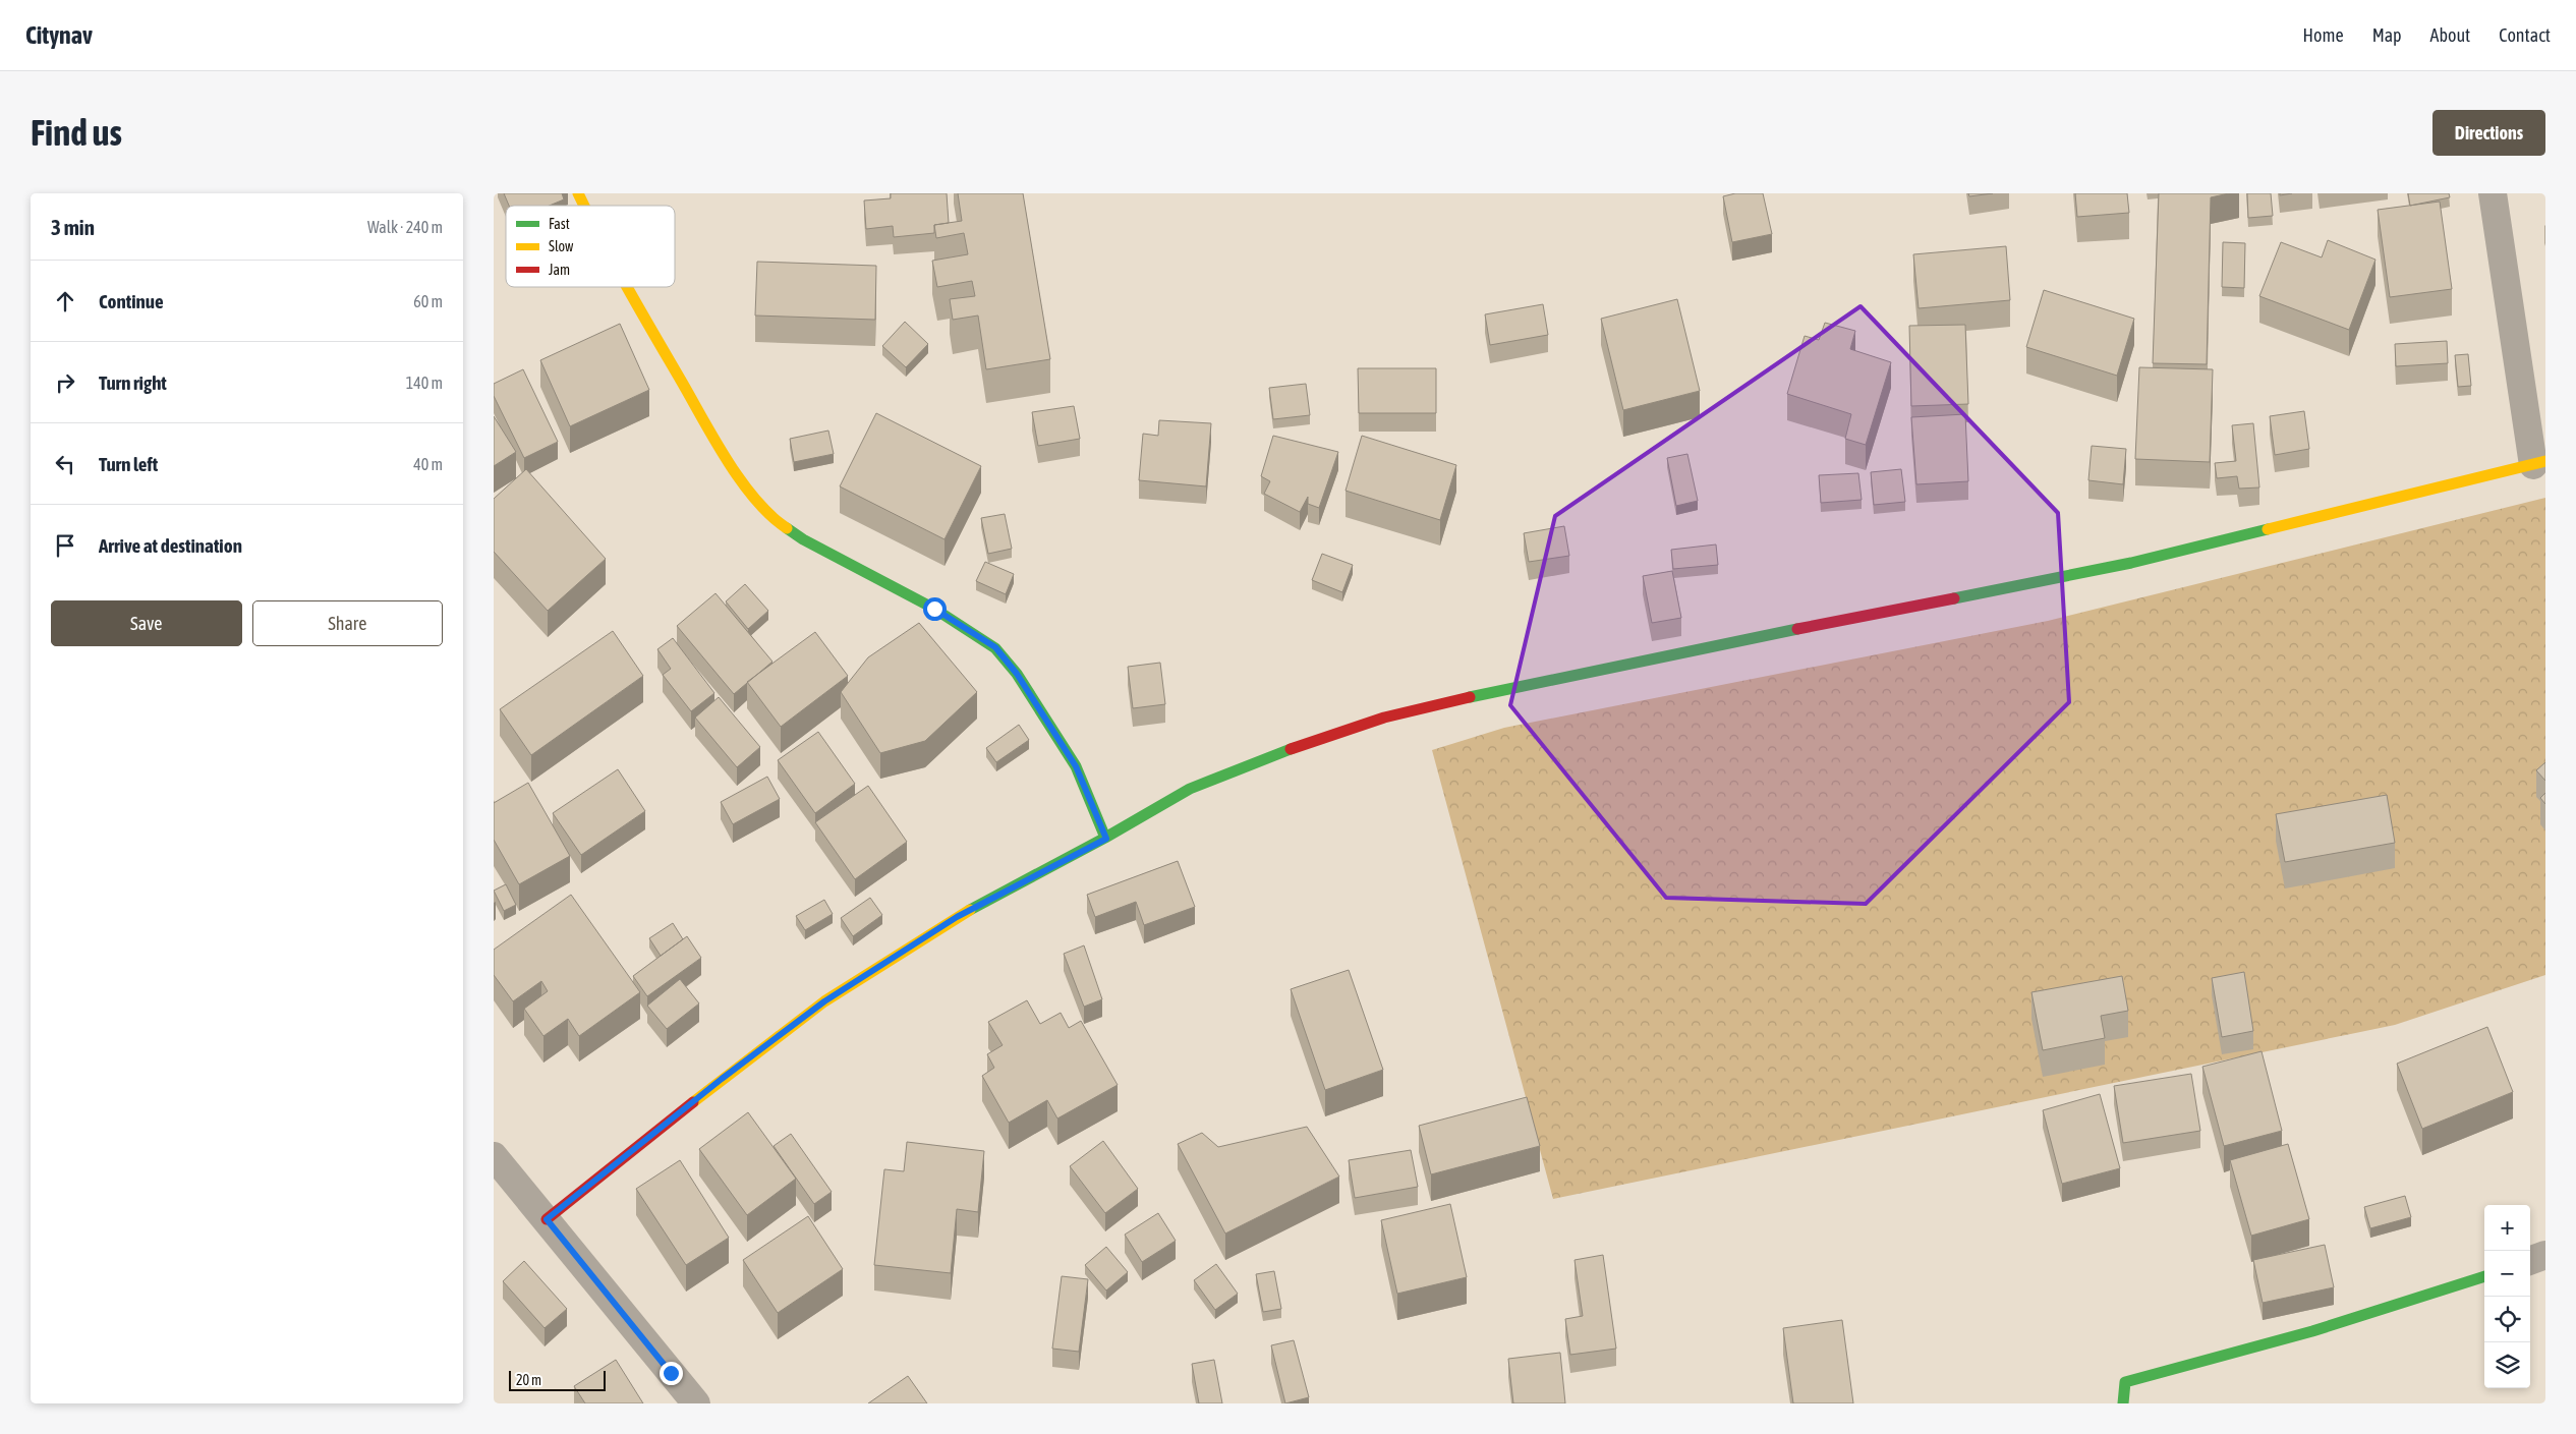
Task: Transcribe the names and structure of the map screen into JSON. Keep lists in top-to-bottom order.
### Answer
{
  "legend": ["Fast", "Slow", "Jam"],
  "scale_bar": "20 m",
  "page": {
    "header": "Citynav",
    "nav": [
      "Home",
      "Map",
      "About",
      "Contact"
    ],
    "buttons": [
      "Directions",
      ["Save", "Share"]
    ],
    "title": "Find us",
    "heading": ["3 min", "Walk · 240 m"],
    "list": [
      ["Continue", "60 m"],
      ["Turn right", "140 m"],
      ["Turn left", "40 m"],
      "Arrive at destination"
    ],
    "map_buttons": ["+", "−"],
    "scale": "20 m"
  }
}
